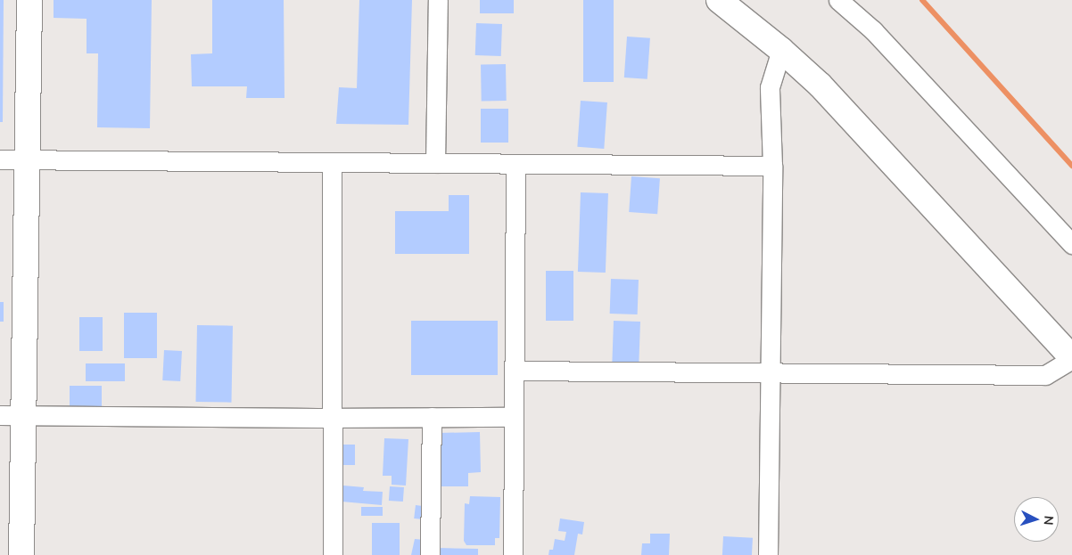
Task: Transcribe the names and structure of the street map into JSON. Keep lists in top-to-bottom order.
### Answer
{
  "north": "right"
}
